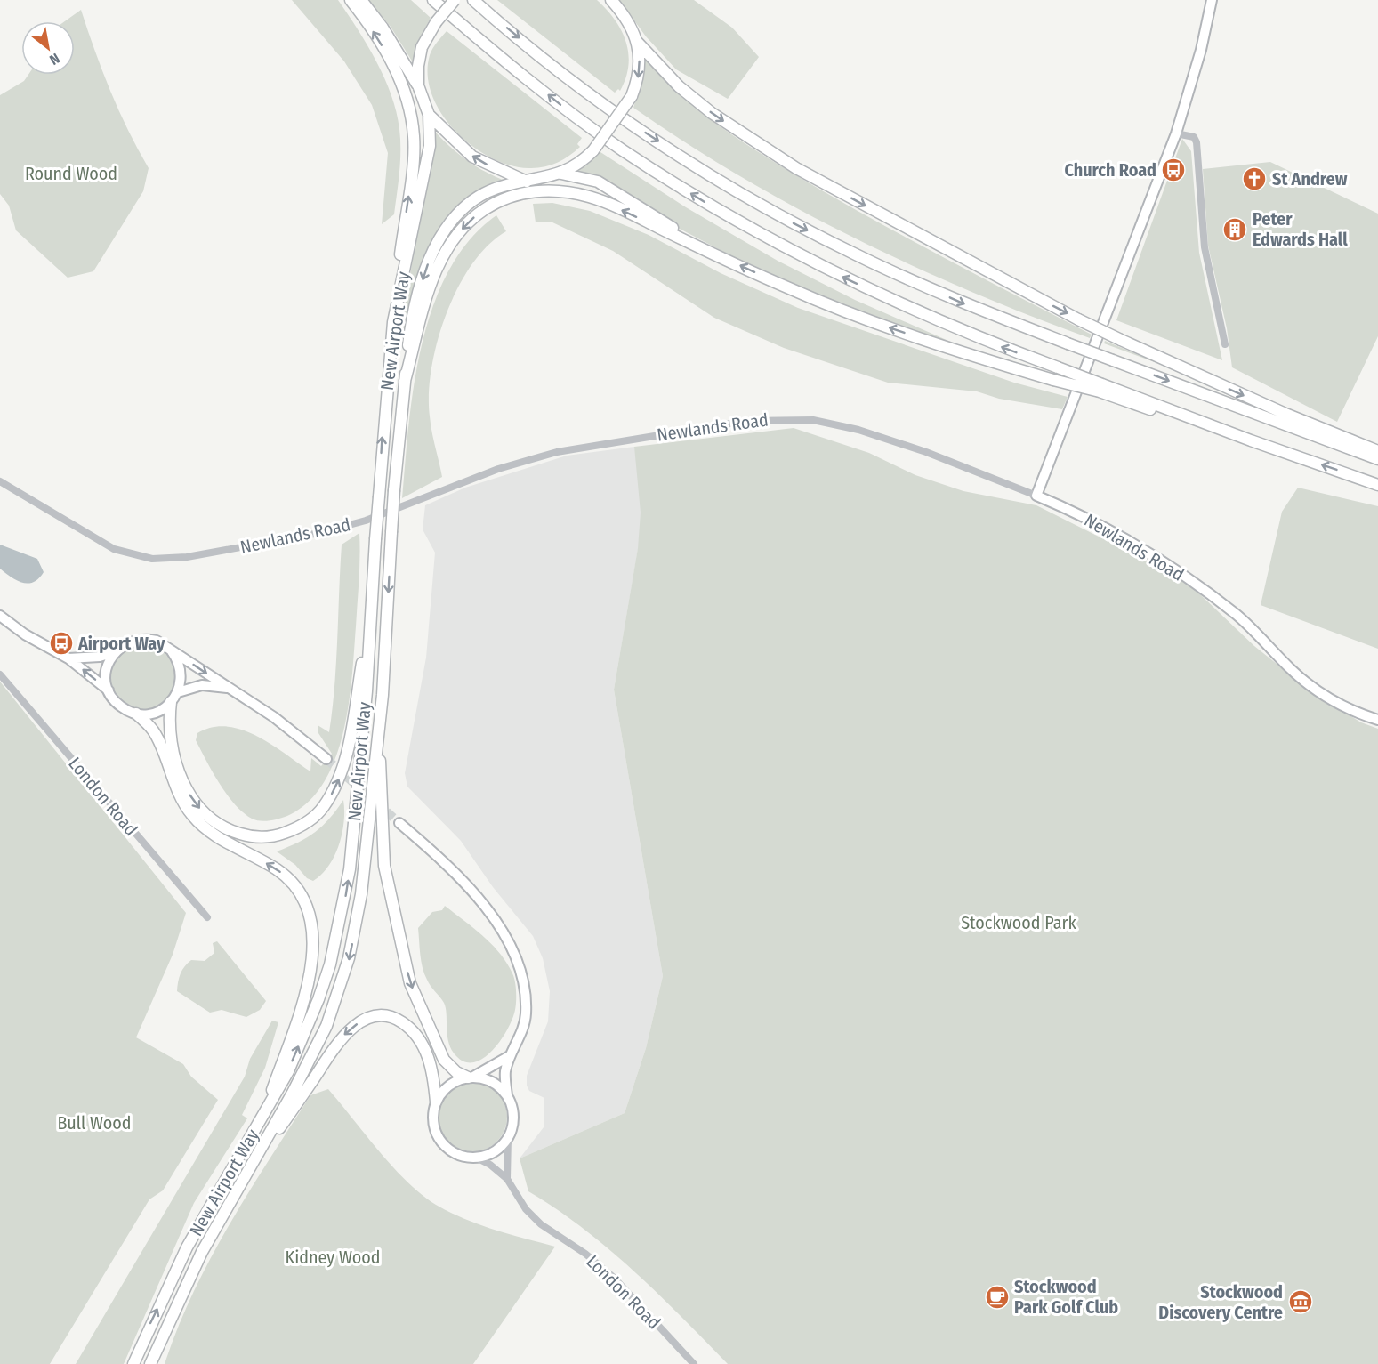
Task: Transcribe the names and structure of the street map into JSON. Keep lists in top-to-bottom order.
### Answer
{
  "streets": {
    "highway": ["New Airport Way"],
    "main road": ["Newlands Road"],
    "street": ["London Road"]
  },
  "parks": [
    "Round Wood",
    "Stockwood Park",
    "Bull Wood",
    "Kidney Wood"
  ],
  "places": {
    "bus stop": ["Church Road", "Airport Way"],
    "church": ["St Andrew"],
    "building": ["Peter Edwards Hall"],
    "cafe": ["Stockwood Park Golf Club"],
    "museum": ["Stockwood Discovery Centre"]
  },
  "north": "bottom right"
}
